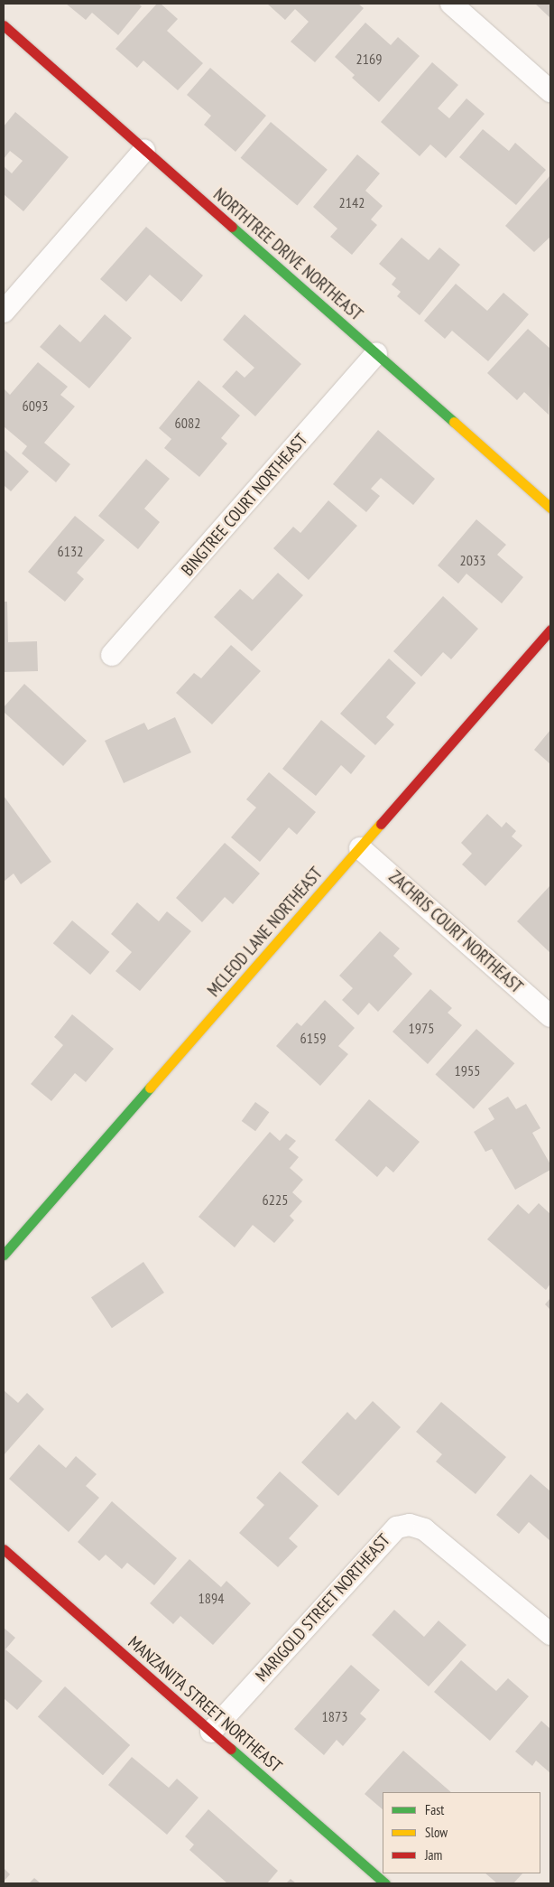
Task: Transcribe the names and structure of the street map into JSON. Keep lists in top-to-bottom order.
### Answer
{
  "streets": {
    "street": [
      "NORTHTREE DRIVE NORTHEAST",
      "BINGTREE COURT NORTHEAST",
      "MCLEOD LANE NORTHEAST",
      "ZACHRIS COURT NORTHEAST",
      "MARIGOLD STREET NORTHEAST",
      "MANZANITA STREET NORTHEAST"
    ]
  },
  "crossings": [
    ["NORTHTREE DRIVE NORTHEAST", "BINGTREE COURT NORTHEAST"],
    ["MCLEOD LANE NORTHEAST", "ZACHRIS COURT NORTHEAST"],
    ["MARIGOLD STREET NORTHEAST", "MANZANITA STREET NORTHEAST"]
  ],
  "house_numbers": [
    "2169",
    "2142",
    "6093",
    "6082",
    "6132",
    "2033",
    "1975",
    "6159",
    "1955",
    "6225",
    "1894",
    "1873"
  ],
  "legend": ["Fast", "Slow", "Jam"]
}
